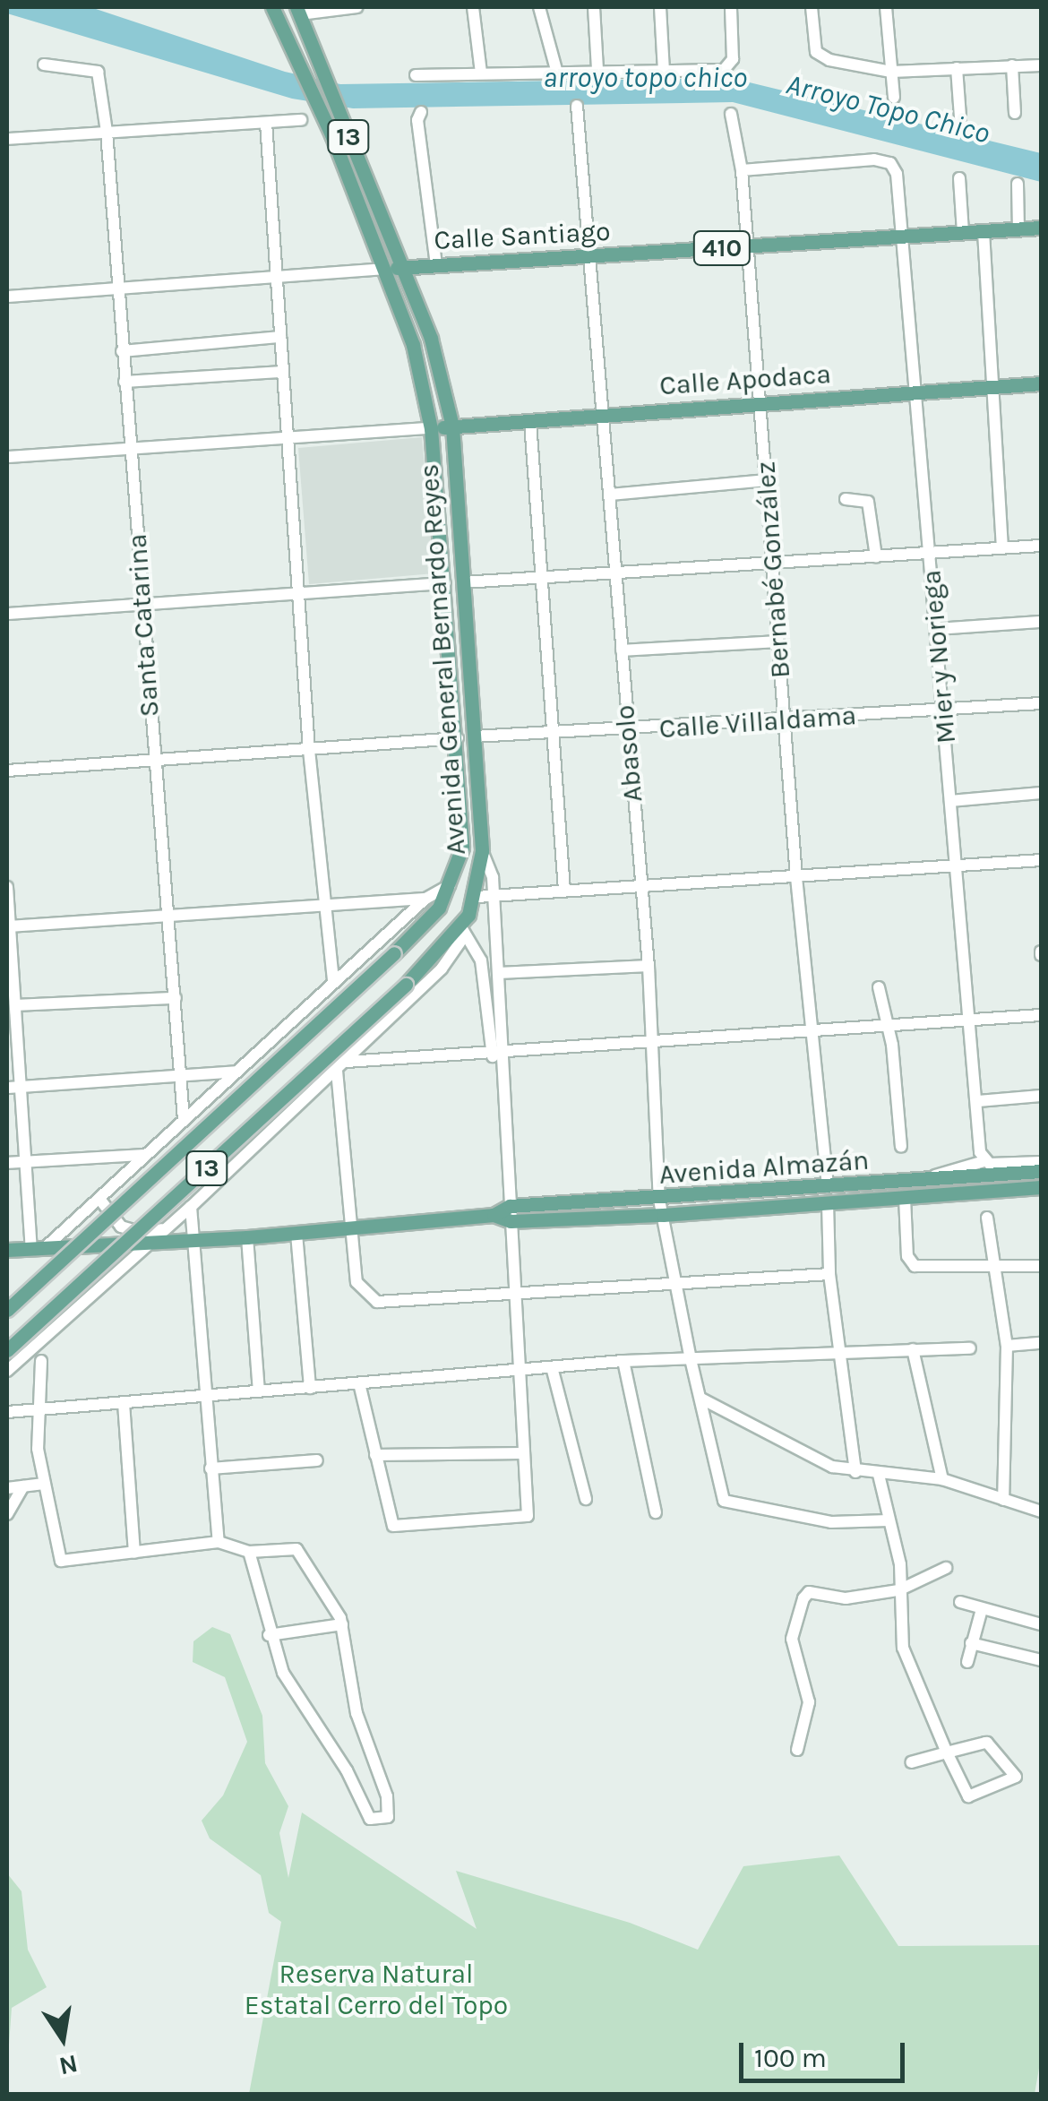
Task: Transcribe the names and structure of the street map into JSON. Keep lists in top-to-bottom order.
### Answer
{
  "streets": {
    "main road": [
      "13",
      "Calle Santiago",
      "410",
      "Calle Apodaca",
      "Avenida General Bernardo Reyes",
      "Avenida Almazán"
    ],
    "street": [
      "Bernabé González",
      "Santa Catarina",
      "Mier y Noriega",
      "Calle Villaldama",
      "Abasolo"
    ]
  },
  "crossings": [
    ["Calle Santiago", "Bernabé González"],
    ["Calle Santiago", "Santa Catarina"],
    ["Calle Santiago", "Mier y Noriega"],
    ["Calle Santiago", "Avenida General Bernardo Reyes"],
    ["Calle Santiago", "Abasolo"],
    ["Calle Apodaca", "Bernabé González"],
    ["Calle Apodaca", "Mier y Noriega"],
    ["Calle Apodaca", "Avenida General Bernardo Reyes"],
    ["Calle Apodaca", "Abasolo"],
    ["Bernabé González", "Mier y Noriega"],
    ["Bernabé González", "Calle Villaldama"],
    ["Bernabé González", "Avenida Almazán"],
    ["Mier y Noriega", "Calle Villaldama"],
    ["Avenida General Bernardo Reyes", "Calle Villaldama"],
    ["Calle Villaldama", "Abasolo"],
    ["Abasolo", "Avenida Almazán"]
  ],
  "water": ["arroyo topo chico", "Arroyo Topo Chico"],
  "parks": ["Reserva Natural Estatal Cerro del Topo"],
  "scale_bar": "100 m",
  "north": "bottom"
}
